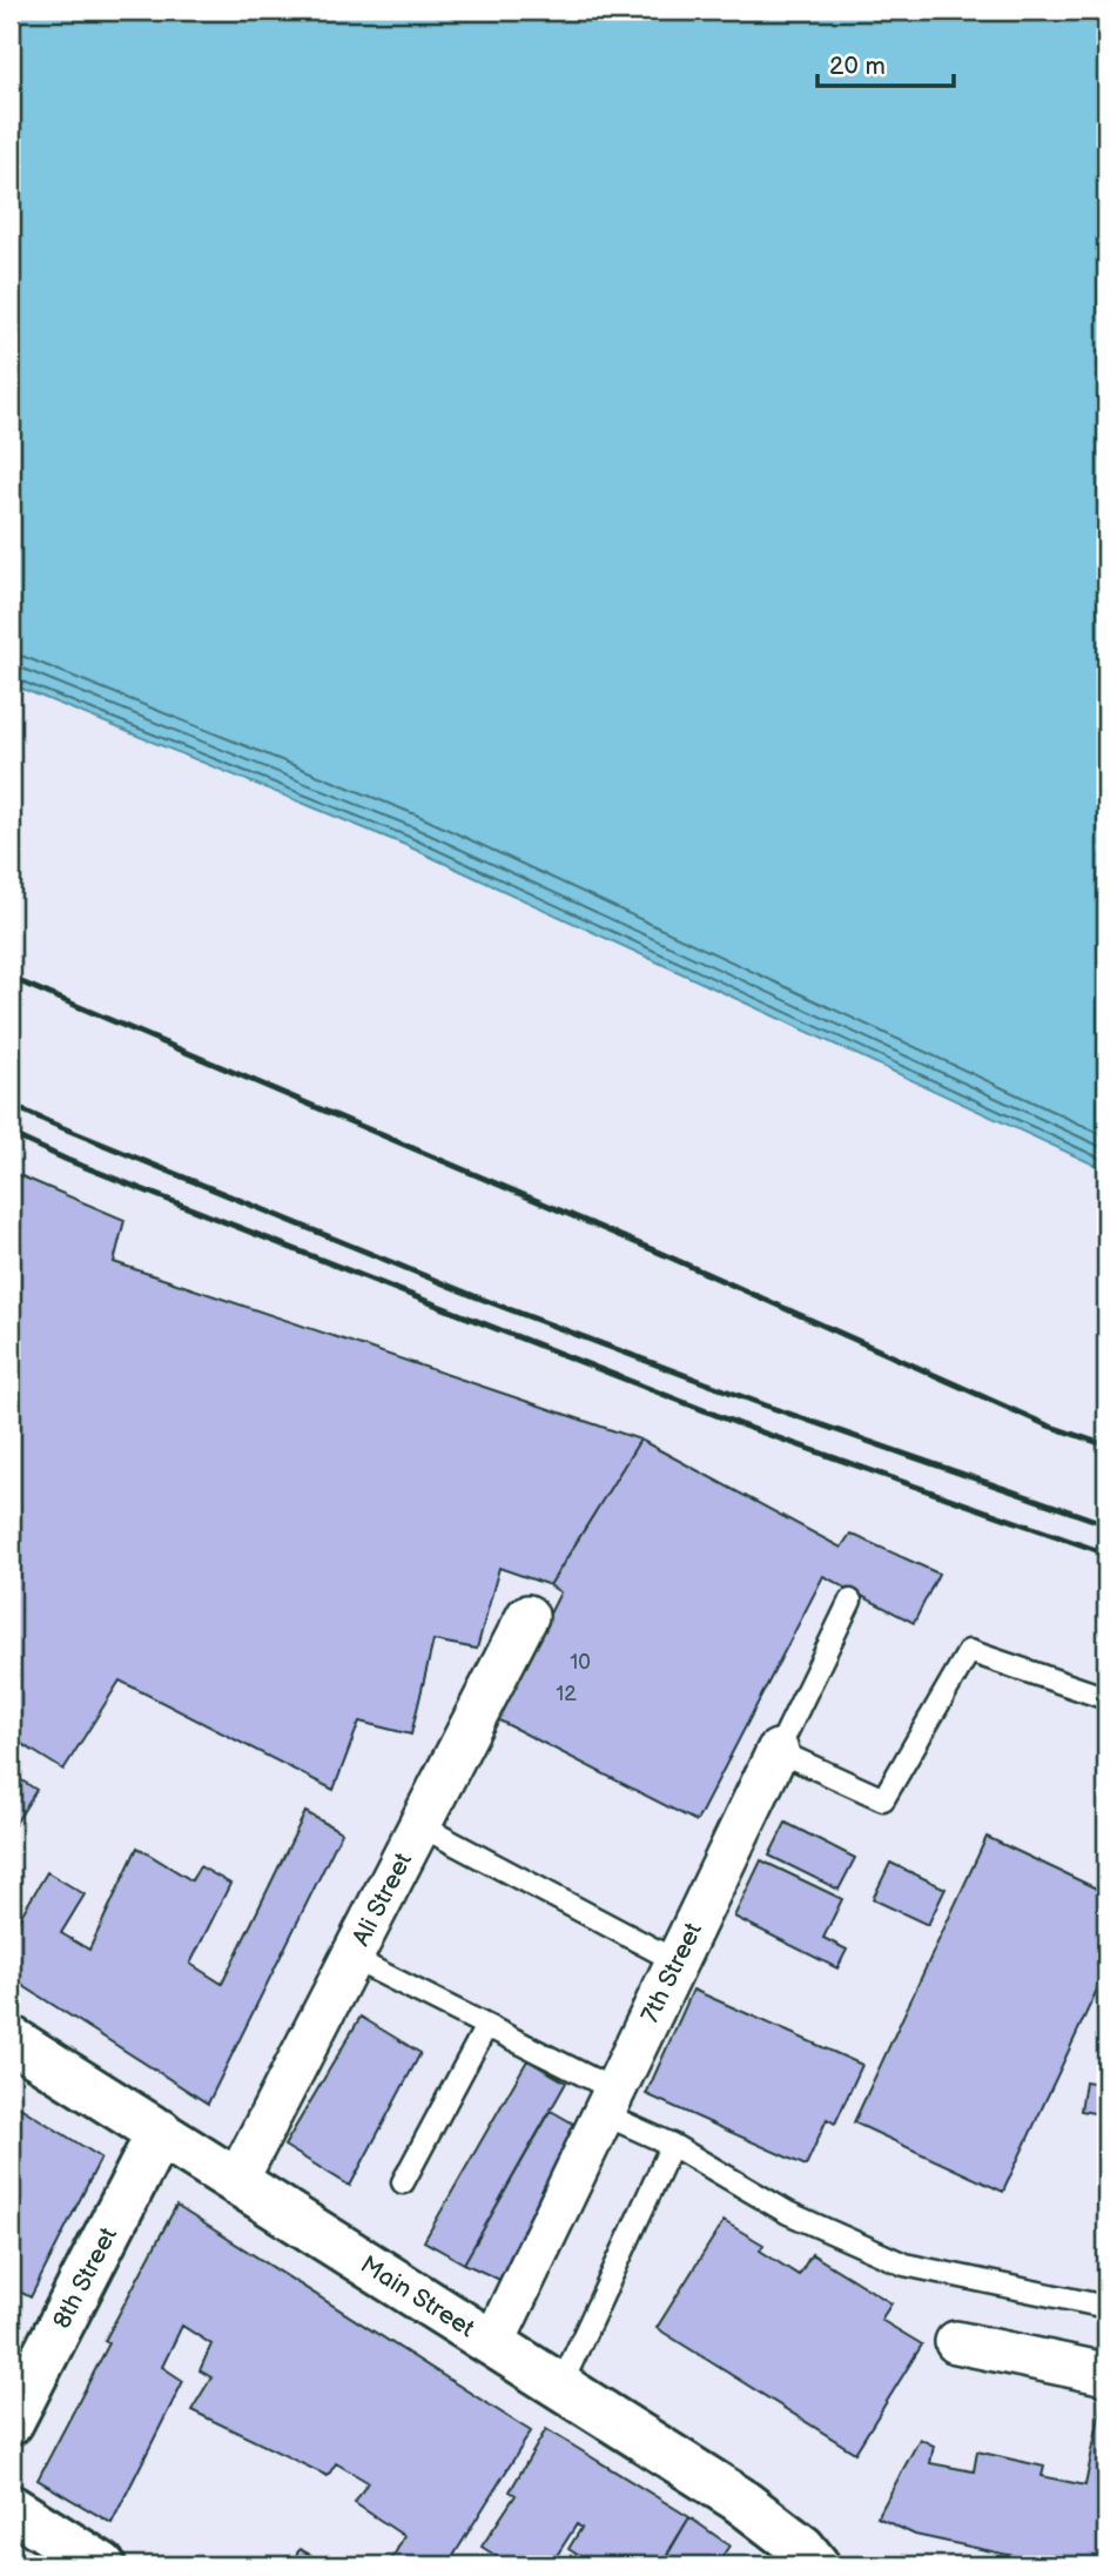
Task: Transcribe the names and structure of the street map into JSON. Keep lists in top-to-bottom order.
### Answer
{
  "streets": {
    "main road": ["8th Street", "Main Street"],
    "street": ["Ali Street", "7th Street"]
  },
  "crossings": [
    ["Ali Street", "Main Street"],
    ["7th Street", "Main Street"],
    ["8th Street", "Main Street"]
  ],
  "house_numbers": ["10", "12"],
  "scale_bar": "20 m"
}
